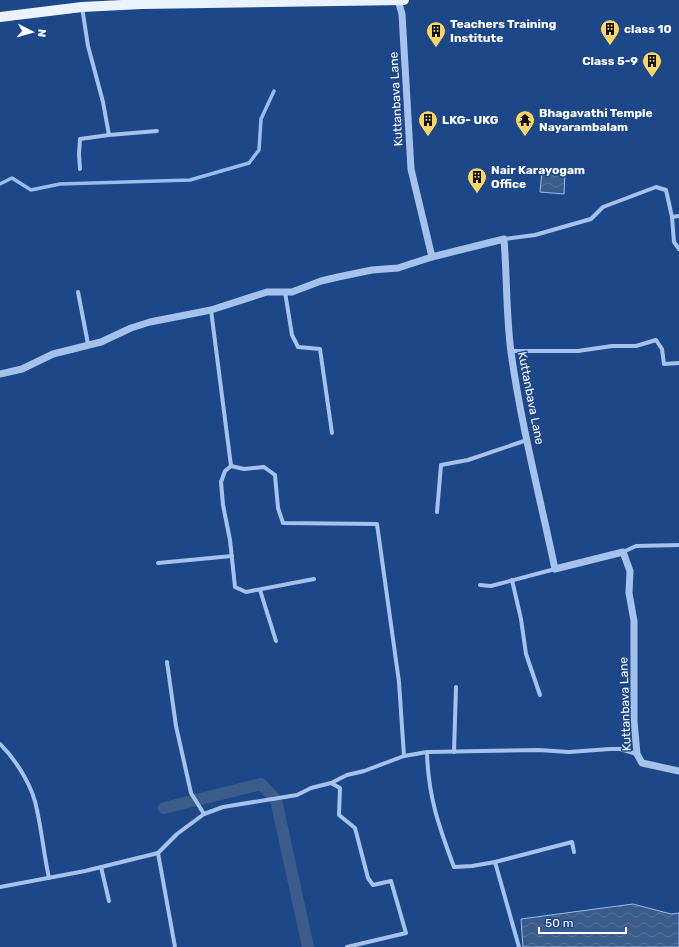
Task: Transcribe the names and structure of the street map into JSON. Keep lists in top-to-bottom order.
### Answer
{
  "streets": {
    "street": ["Kuttanbava Lane"]
  },
  "places": {
    "building": [
      "class 10",
      "Teachers Training Institute",
      "Class 5-9",
      "LKG- UKG",
      "Nair Karayogam Office"
    ],
    "temple": ["Bhagavathi Temple Nayarambalam"]
  },
  "scale_bar": "50 m",
  "north": "right"
}
